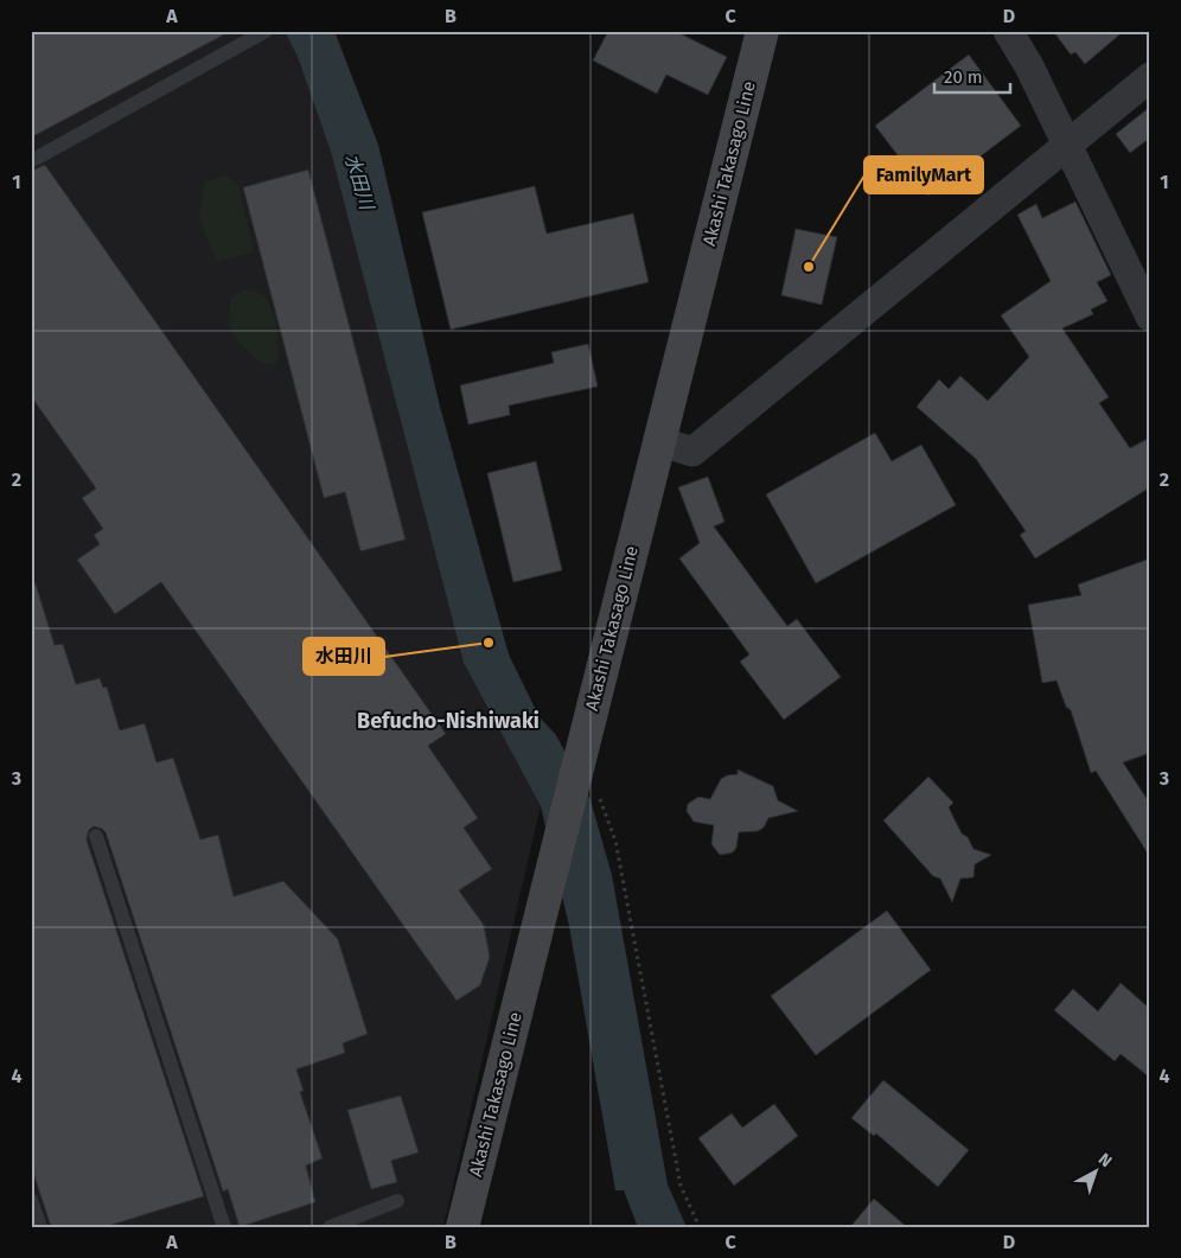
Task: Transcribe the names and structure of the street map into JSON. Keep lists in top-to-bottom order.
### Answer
{
  "streets": {
    "main road": ["Akashi Takasago Line"]
  },
  "districts": ["Befucho-Nishiwaki"],
  "water": ["水田川"],
  "places": ["FamilyMart", "水田川"],
  "scale_bar": "20 m",
  "north": "top right",
  "grid": {
    "columns": [
      "A",
      "B",
      "C",
      "D"
    ],
    "rows": [
      "1",
      "2",
      "3",
      "4"
    ]
  }
}
